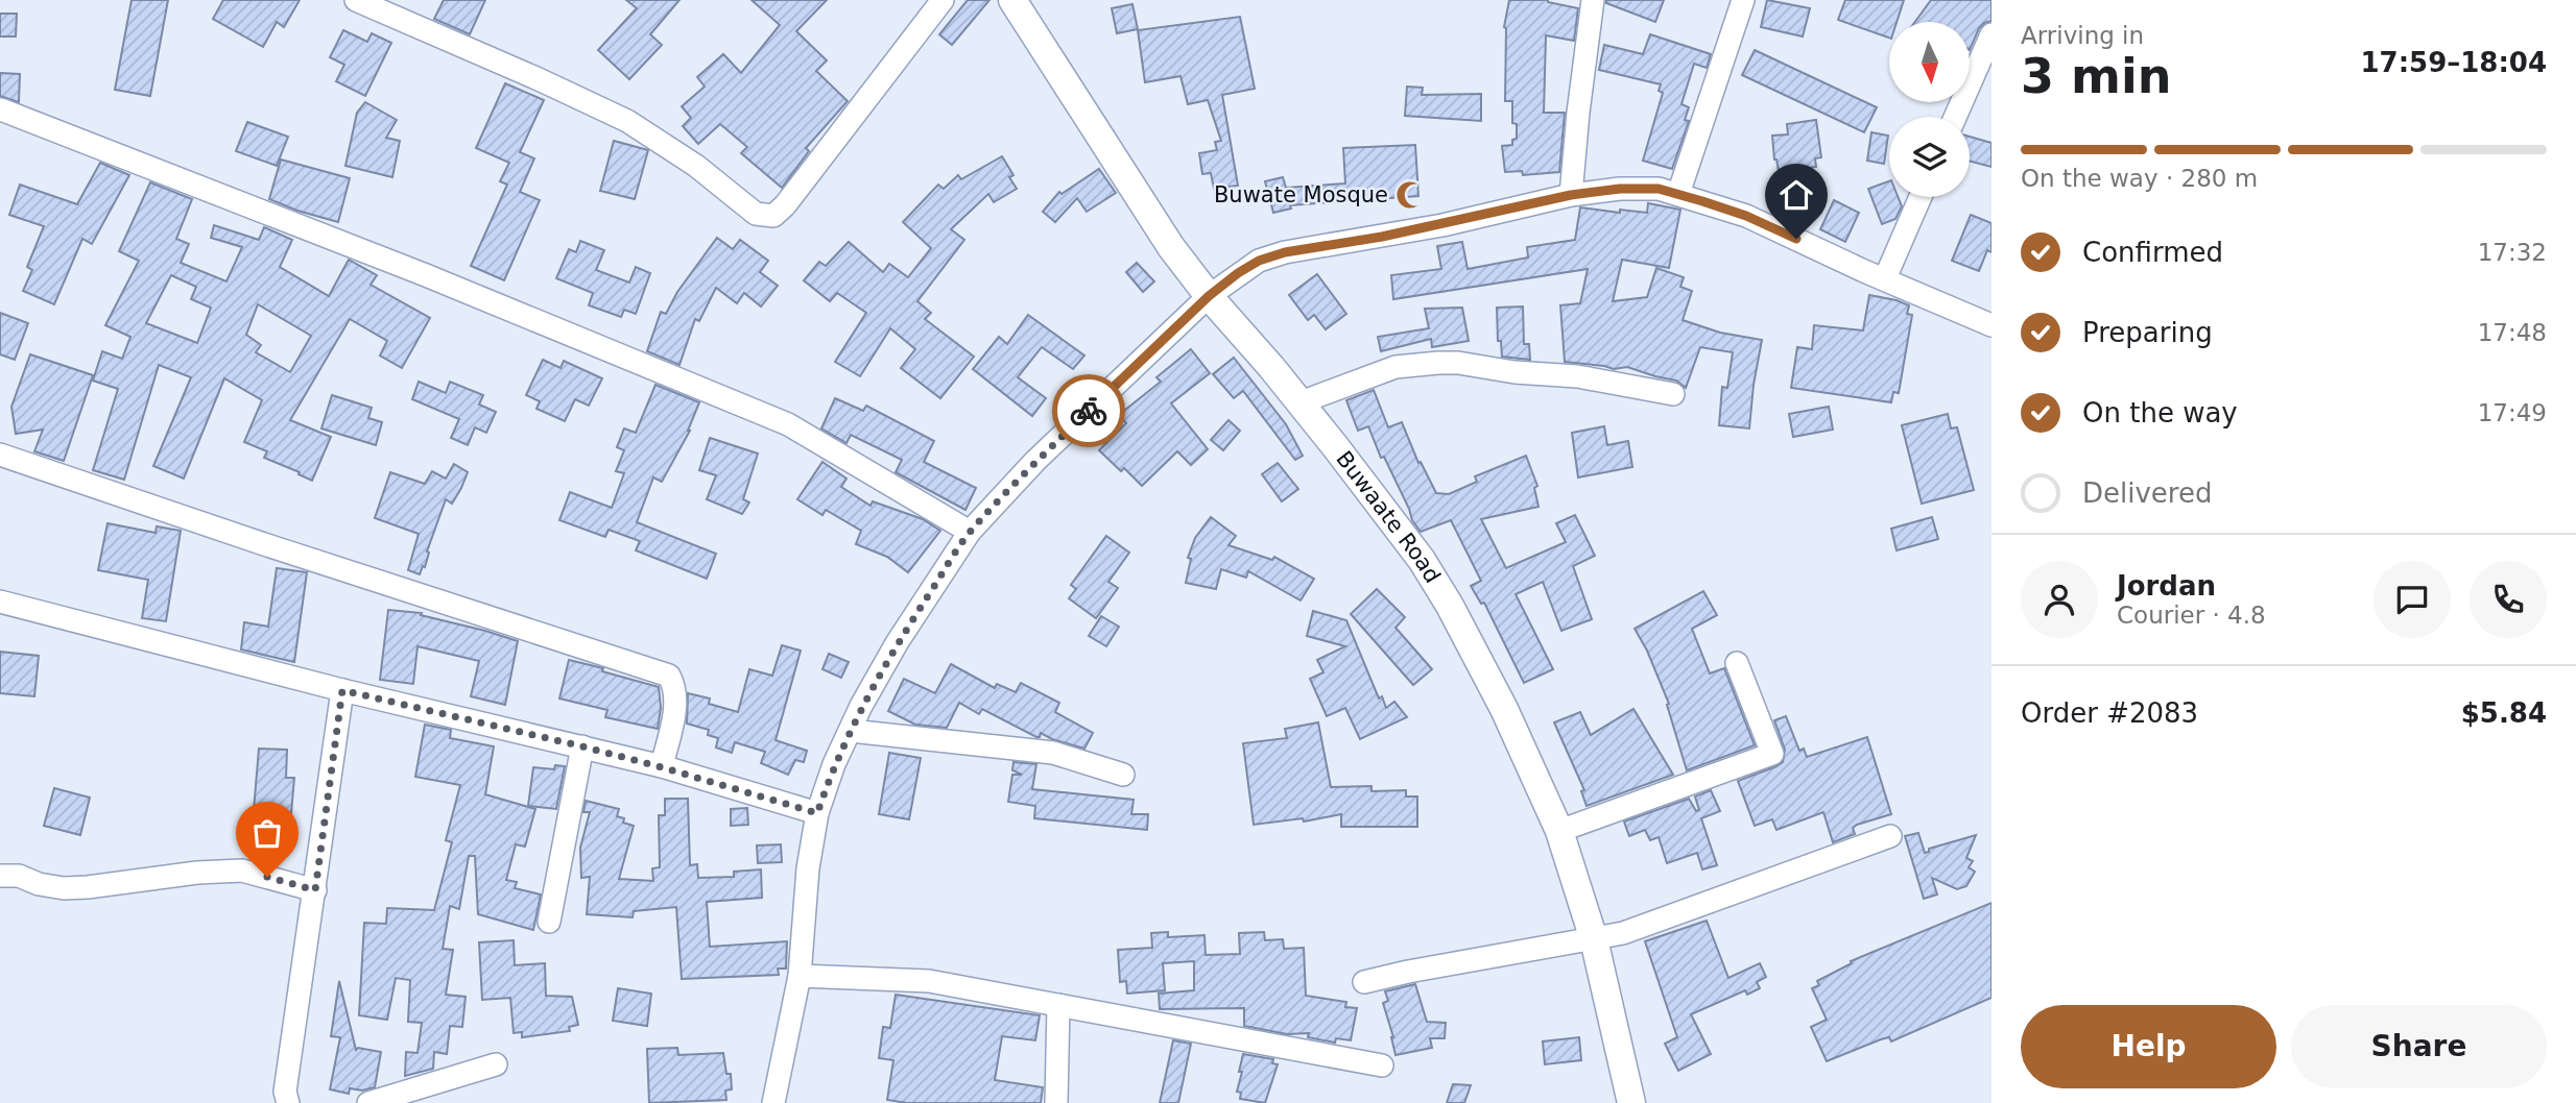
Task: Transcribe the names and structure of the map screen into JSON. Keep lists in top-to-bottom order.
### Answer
{
  "streets": {
    "street": ["Buwaate Road"]
  },
  "places": {
    "mosque": ["Buwate Mosque"]
  },
  "north": "bottom",
  "page": {
    "heading": ["3 min", "Arriving in", "17:59–18:04"],
    "panel": [
      "Jordan",
      "Courier · 4.8",
      "Order #2083",
      "$5.84"
    ],
    "bar": "On the way · 280 m",
    "list": [
      ["Confirmed", "17:32"],
      ["Preparing", "17:48"],
      ["On the way", "17:49"],
      "Delivered"
    ],
    "buttons": ["Help", "Share"]
  }
}
